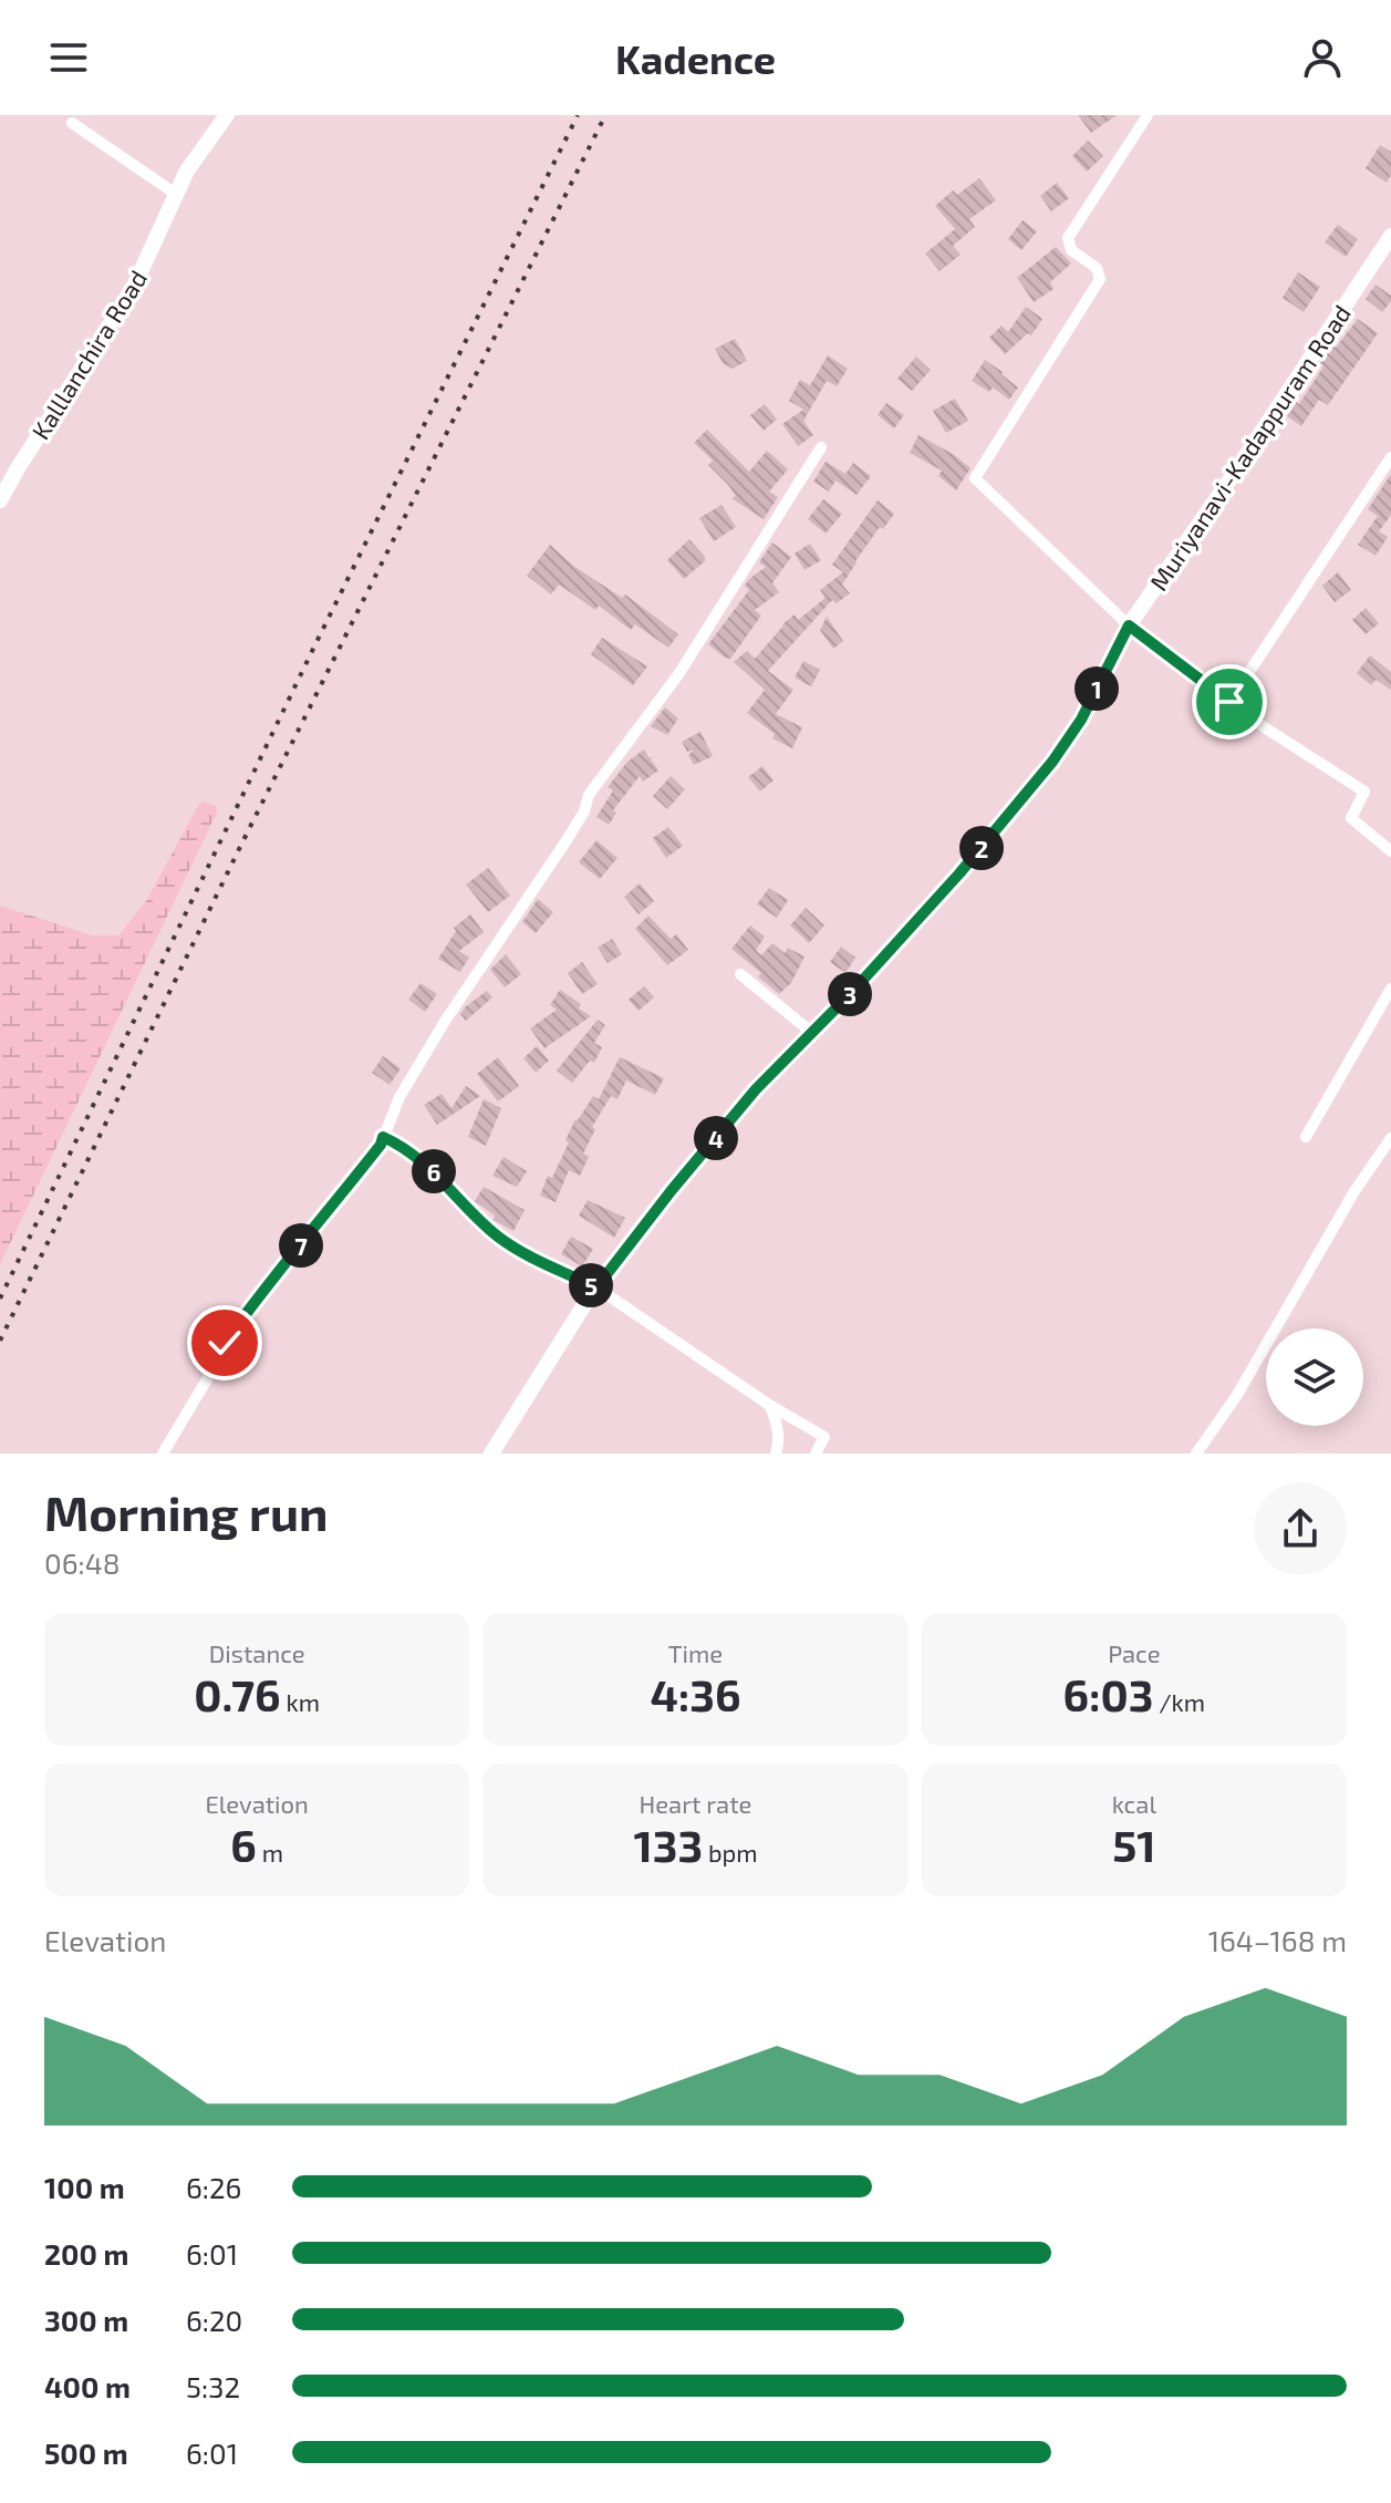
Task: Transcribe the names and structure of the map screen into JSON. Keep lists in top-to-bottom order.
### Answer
{
  "streets": {
    "main road": ["Kalllanchira Road", "Muriyanavi-Kadappuram Road"]
  },
  "page": {
    "header": "Kadence",
    "pins": [
      "1",
      "2",
      "3",
      "4",
      "6",
      "7",
      "5"
    ],
    "heading": ["Morning run", "06:48"],
    "stats": [
      ["Distance", "0.76 km"],
      ["Time", "4:36"],
      ["Pace", "6:03 /km"],
      ["Elevation", "6 m"],
      ["Heart rate", "133 bpm"],
      ["kcal", "51"]
    ],
    "chart": ["Elevation", "164–168 m"],
    "list": [
      {
        "name": "100 m",
        "note": "6:26"
      },
      {
        "name": "200 m",
        "note": "6:01"
      },
      {
        "name": "300 m",
        "note": "6:20"
      },
      {
        "name": "400 m",
        "note": "5:32"
      },
      {
        "name": "500 m",
        "note": "6:01"
      }
    ]
  }
}
